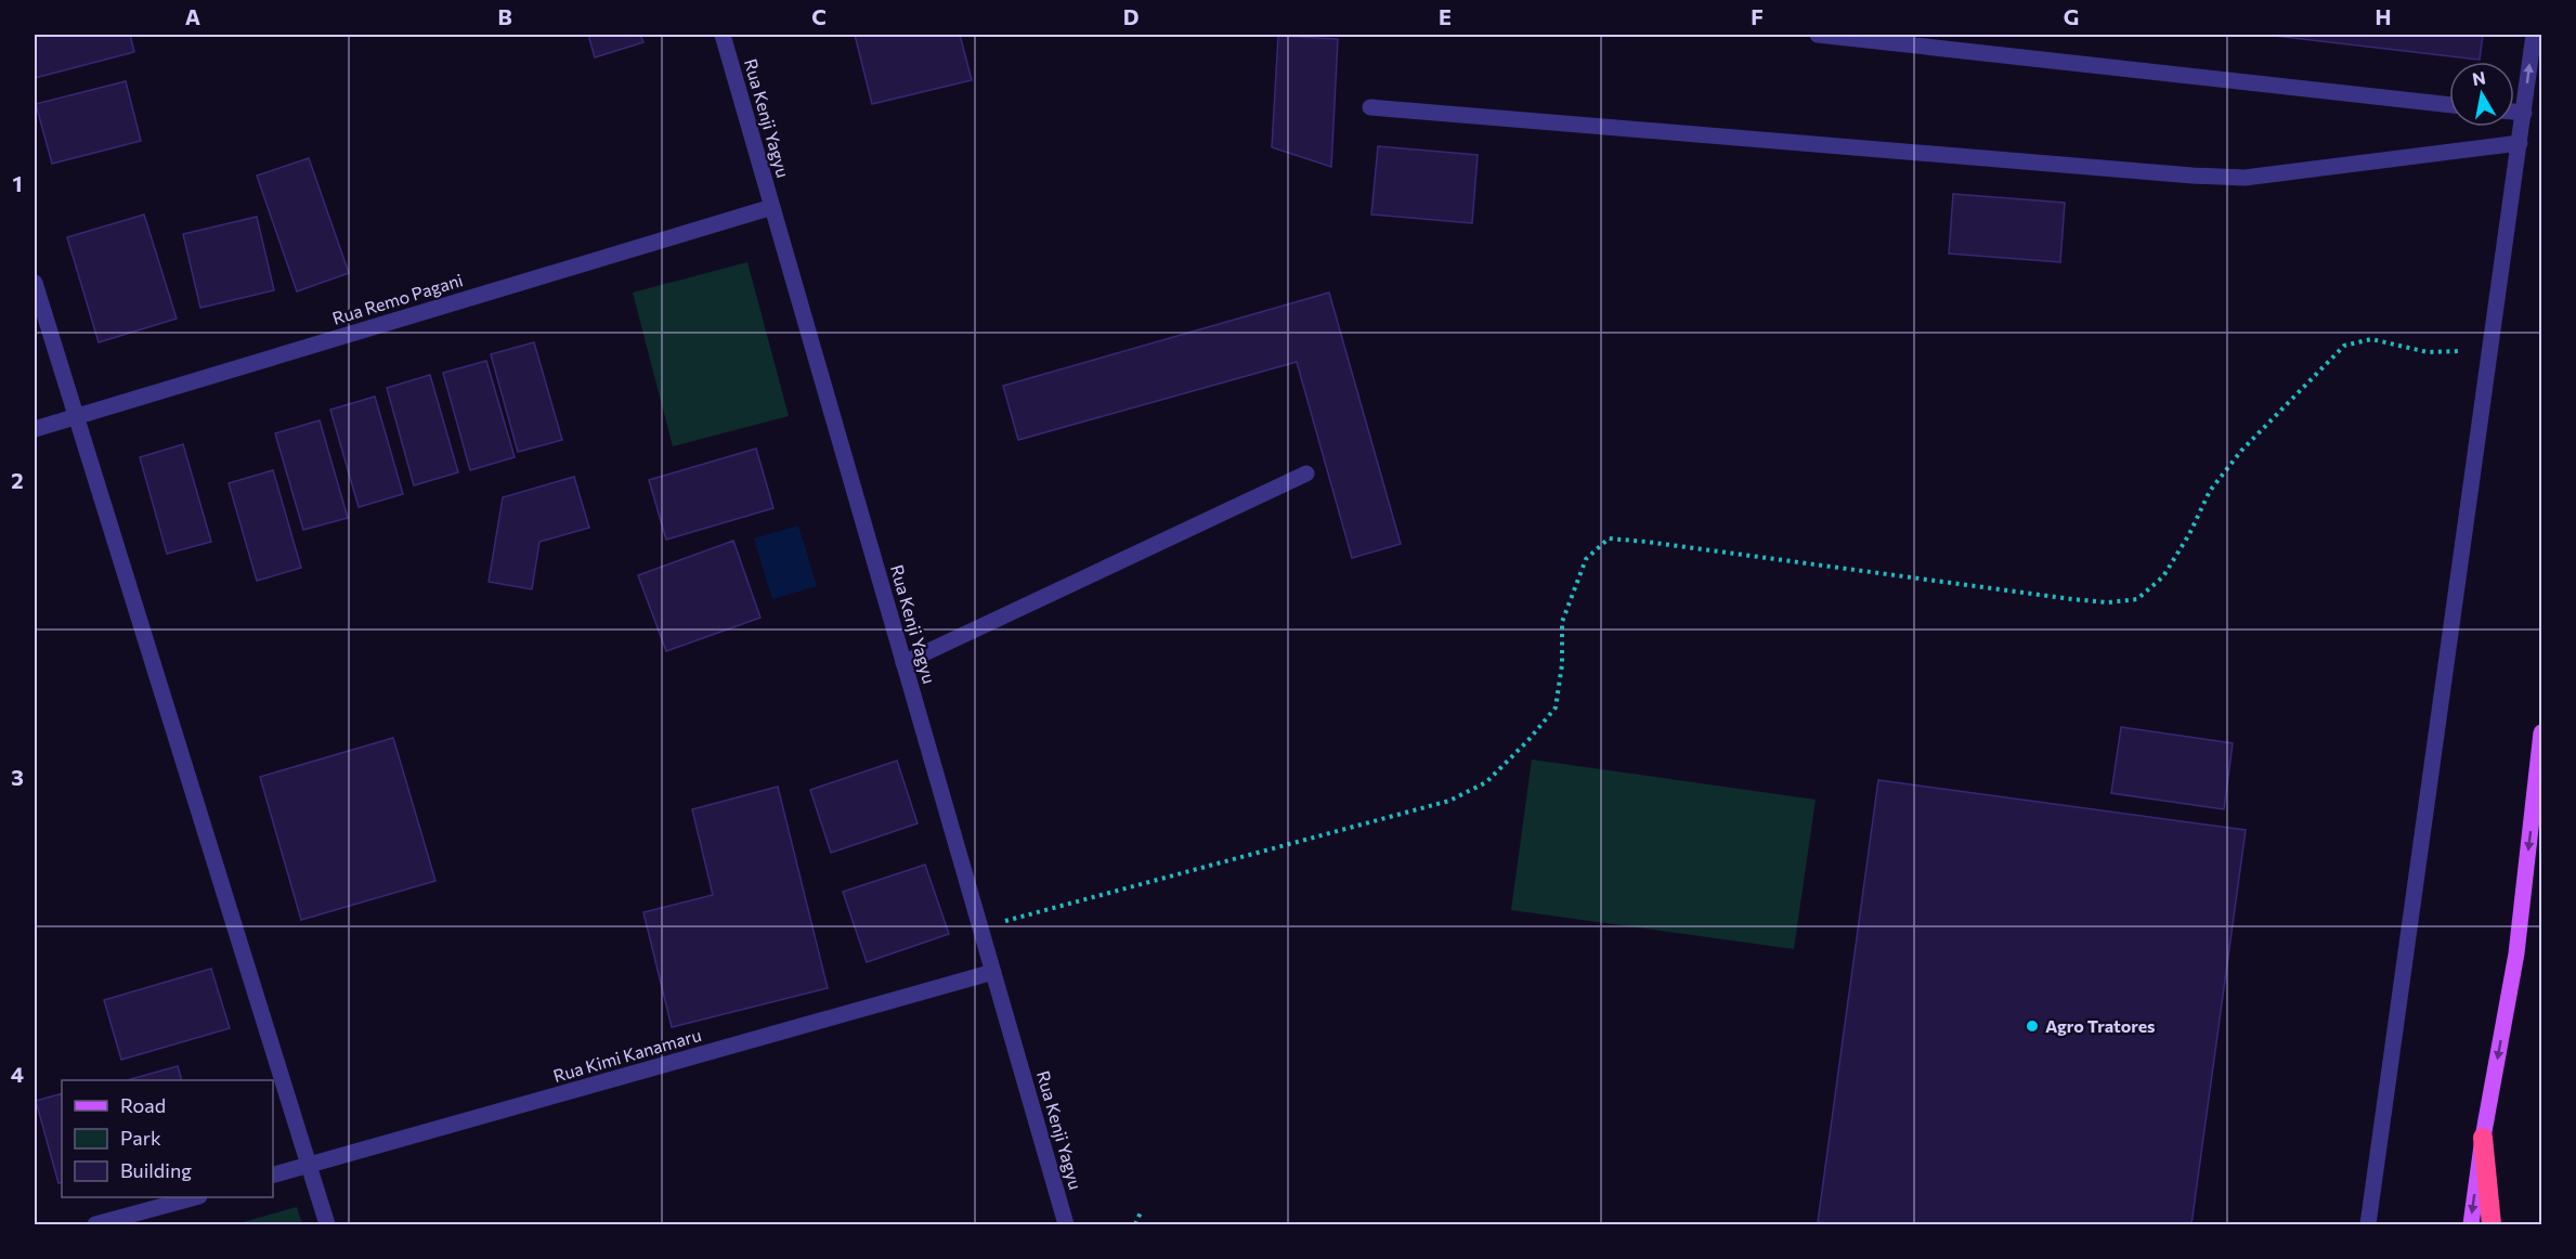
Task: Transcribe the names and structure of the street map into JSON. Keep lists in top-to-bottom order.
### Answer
{
  "streets": {
    "street": ["Rua Kenji Yagyu", "Rua Remo Pagani", "Rua Kimi Kanamaru"]
  },
  "crossings": [
    ["Rua Kenji Yagyu", "Rua Remo Pagani"],
    ["Rua Kenji Yagyu", "Rua Kimi Kanamaru"]
  ],
  "places": ["Agro Tratores"],
  "legend": ["Road", "Park", "Building"],
  "north": "top",
  "grid": {
    "columns": [
      "A",
      "B",
      "C",
      "D",
      "E",
      "F",
      "G",
      "H"
    ],
    "rows": [
      "1",
      "2",
      "3",
      "4"
    ]
  }
}
